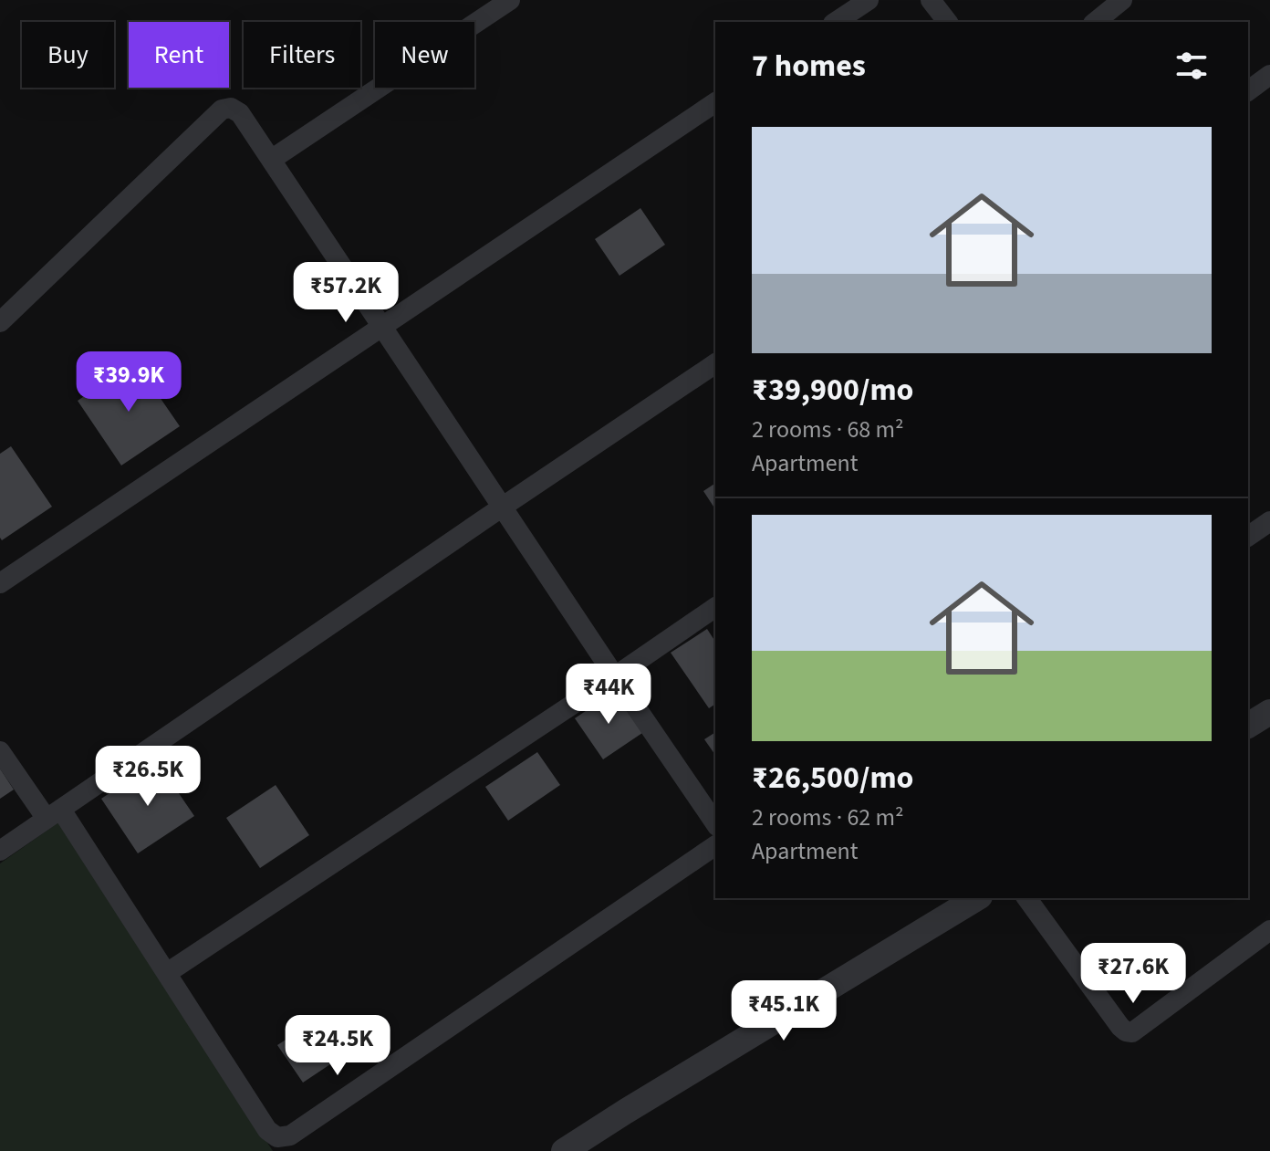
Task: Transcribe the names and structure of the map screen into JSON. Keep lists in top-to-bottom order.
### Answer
{
  "page": {
    "chip": [
      "Buy",
      "Rent",
      "Filters",
      "New"
    ],
    "heading": "7 homes",
    "list": [
      {
        "name": "₹39,900/mo",
        "note": "2 rooms · 68 m² · Apartment"
      },
      {
        "name": "₹26,500/mo",
        "note": "2 rooms · 62 m² · Apartment"
      }
    ],
    "price": [
      "₹57.2K",
      "₹39.9K",
      "₹44K",
      "₹26.5K",
      "₹27.6K",
      "₹45.1K",
      "₹24.5K"
    ]
  }
}
